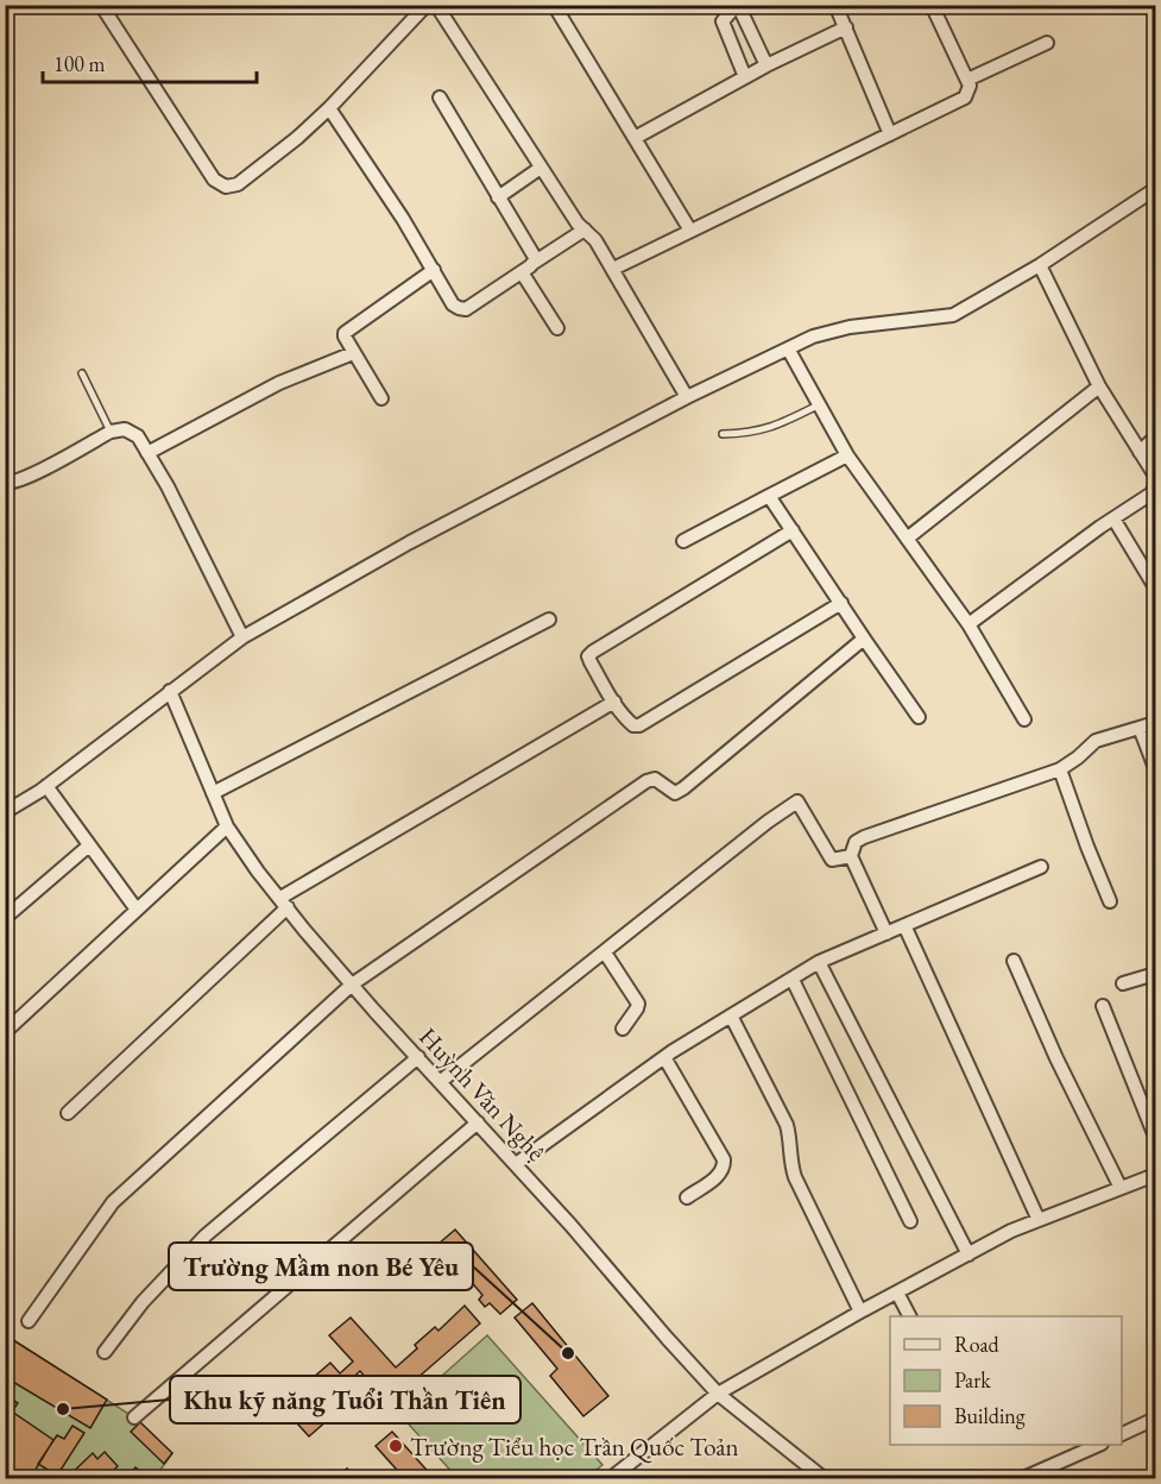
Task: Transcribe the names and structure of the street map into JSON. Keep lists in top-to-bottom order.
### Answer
{
  "streets": {
    "street": ["Huỳnh Văn Nghệ"]
  },
  "places": ["Trường Mầm non Bé Yêu", "Khu kỹ năng Tuổi Thần Tiên", "Trường Tiểu học Trần Quốc Toản"],
  "legend": ["Road", "Park", "Building"],
  "scale_bar": "100 m"
}
